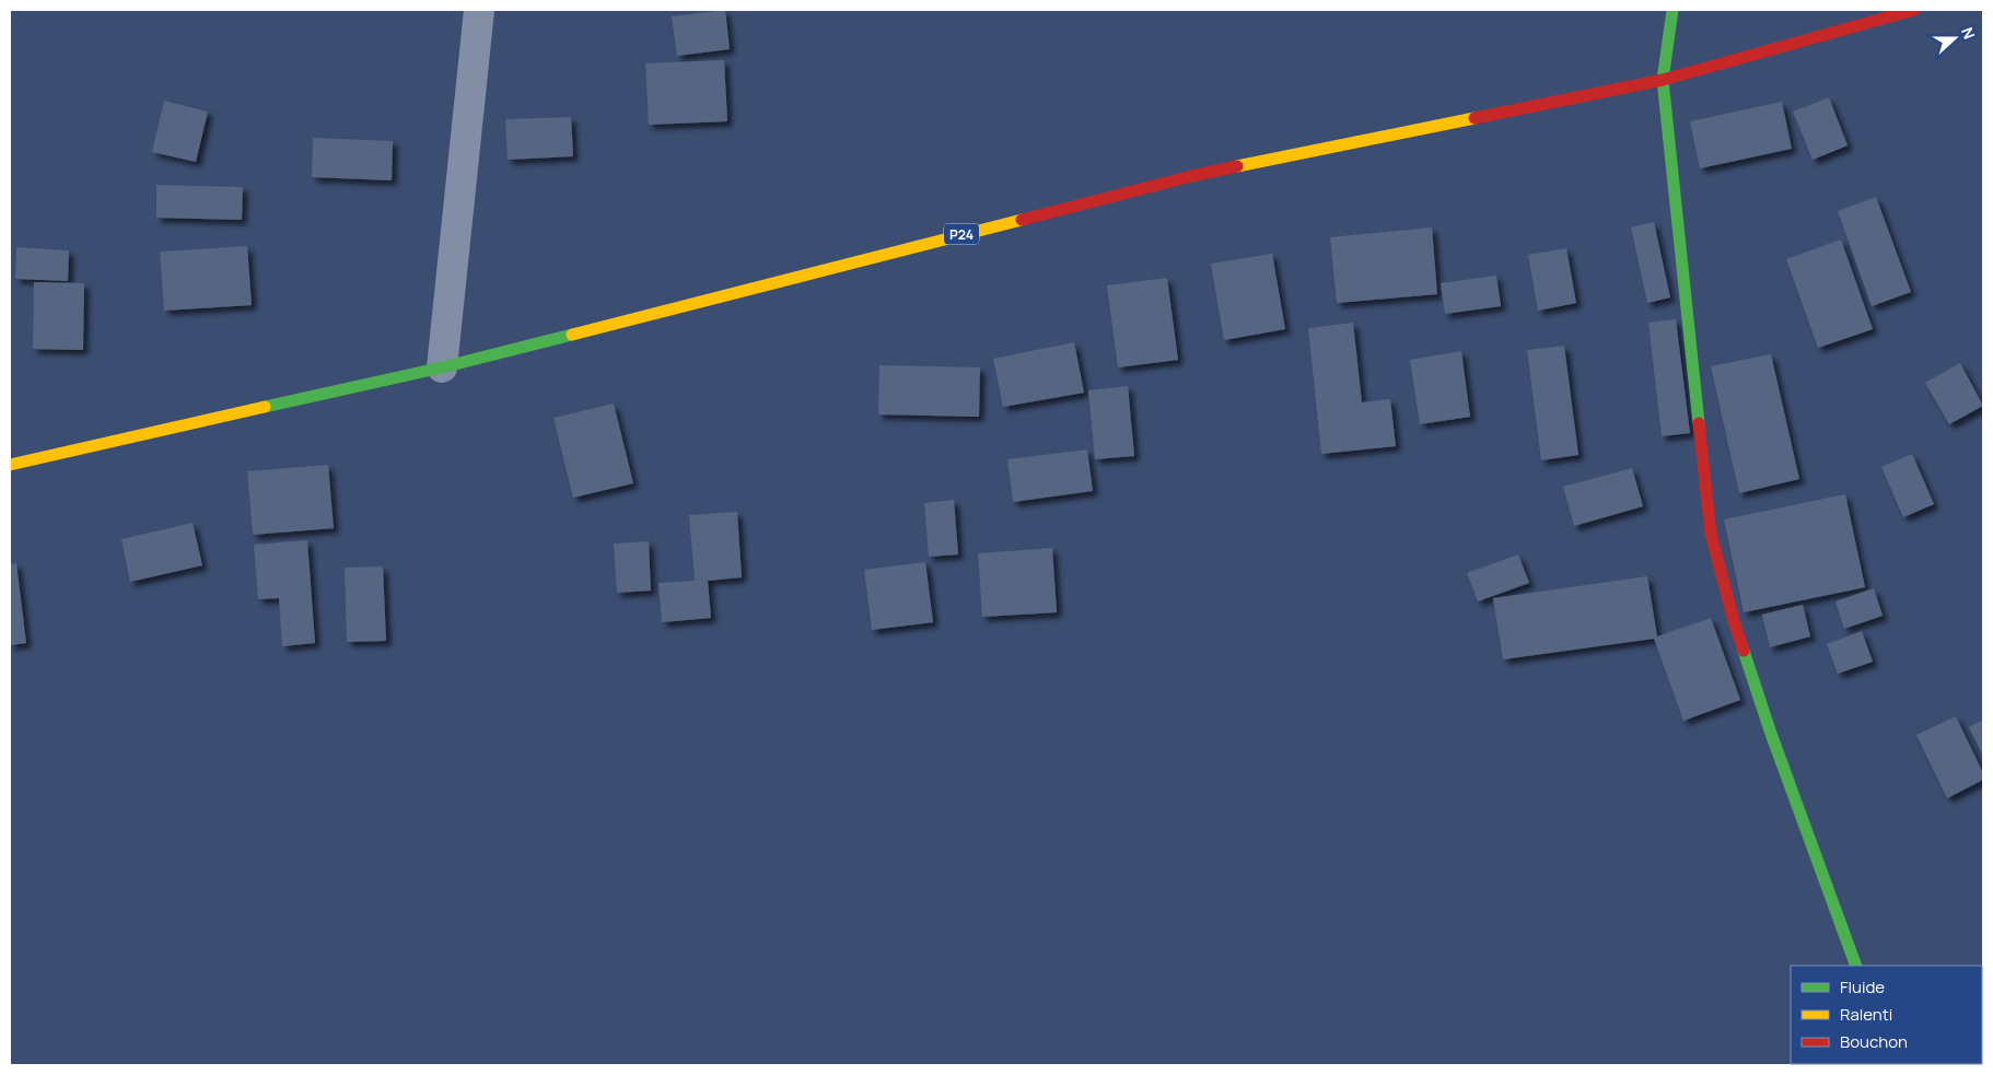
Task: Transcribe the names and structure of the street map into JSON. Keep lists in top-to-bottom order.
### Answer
{
  "streets": {
    "main road": ["P24"]
  },
  "legend": ["Fluide", "Ralenti", "Bouchon"],
  "north": "right"
}
